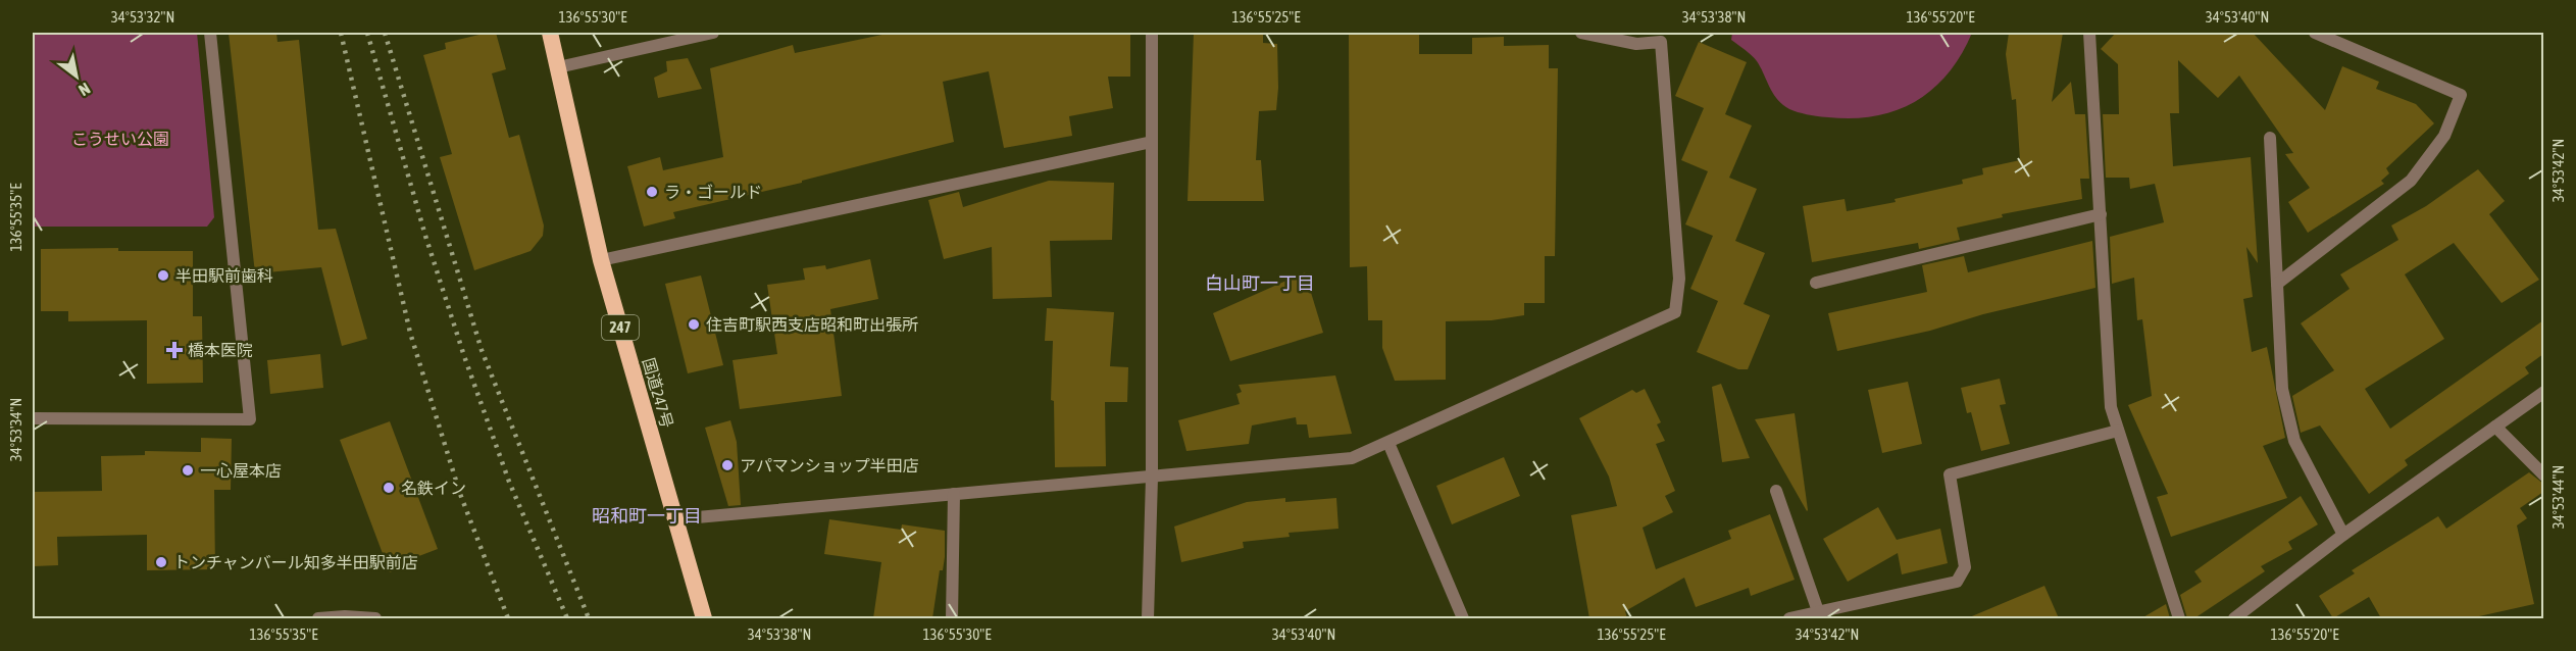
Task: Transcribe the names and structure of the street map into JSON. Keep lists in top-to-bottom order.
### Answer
{
  "streets": {
    "highway": ["247", "国道247号"]
  },
  "districts": ["白山町一丁目", "昭和町一丁目"],
  "parks": ["こうせい公園"],
  "places": {
    "other": [
      "ラ・ゴールド",
      "半田駅前歯科",
      "住吉町駅西支店昭和町出張所",
      "アパマンショップ半田店",
      "一心屋本店",
      "名鉄イン",
      "トンチャンバール知多半田駅前店"
    ],
    "health": ["橋本医院"]
  },
  "north": "bottom right",
  "coordinates": [
    "34°53'32\"N",
    "136°55'30\"E",
    "136°55'25\"E",
    "34°53'38\"N",
    "136°55'20\"E",
    "34°53'40\"N",
    "34°53'42\"N",
    "136°55'35\"E",
    "34°53'34\"N",
    "34°53'44\"N"
  ]
}
